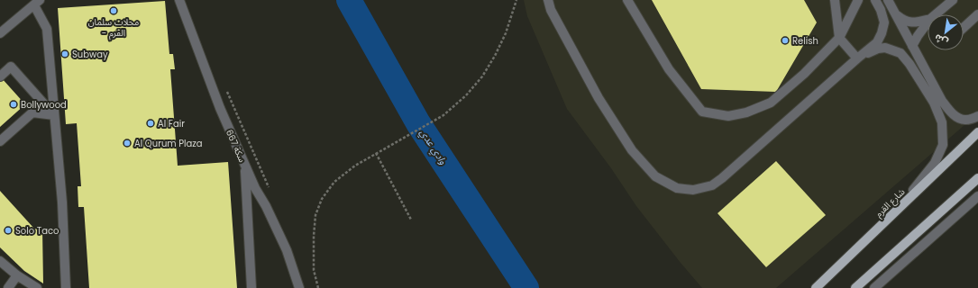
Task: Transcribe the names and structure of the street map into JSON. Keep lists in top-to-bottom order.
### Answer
{
  "streets": {
    "main road": ["شارع القرم"],
    "street": ["سكة 667"]
  },
  "water": ["وادي عدي"],
  "places": [
    "محلات سلمان - القرم",
    "Relish",
    "Subway",
    "Bollywood",
    "Al Fair",
    "Al Qurum Plaza",
    "Solo Taco"
  ],
  "north": "bottom left"
}
